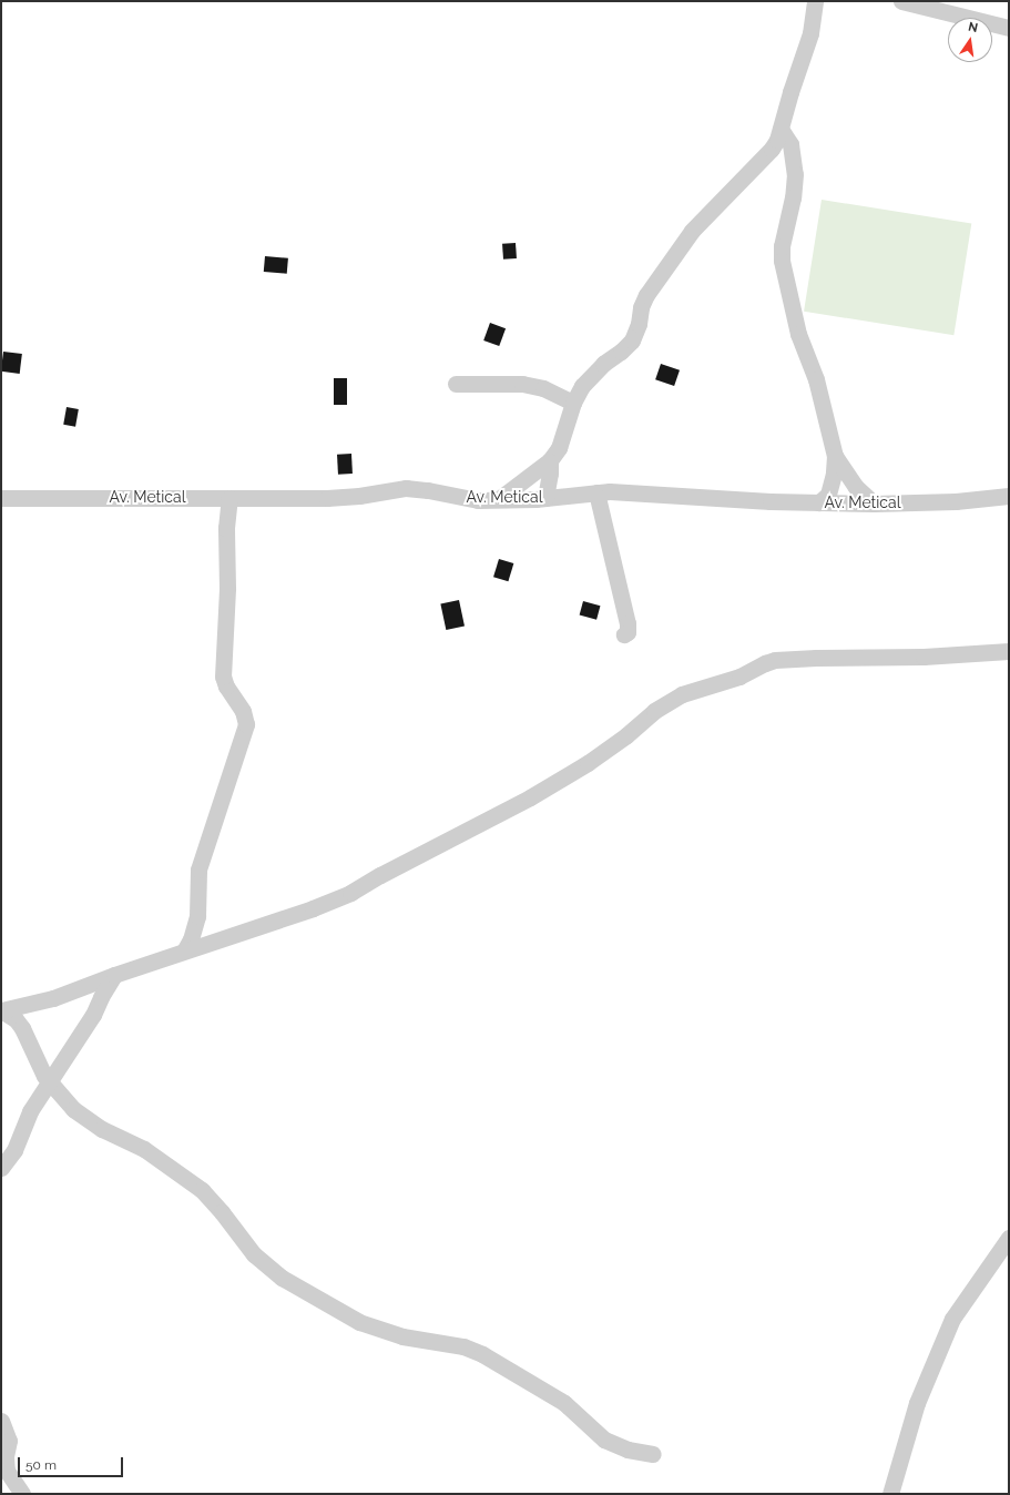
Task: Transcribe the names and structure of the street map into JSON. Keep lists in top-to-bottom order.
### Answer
{
  "streets": {
    "street": ["Av. Metical"]
  },
  "scale_bar": "50 m",
  "north": "top"
}
